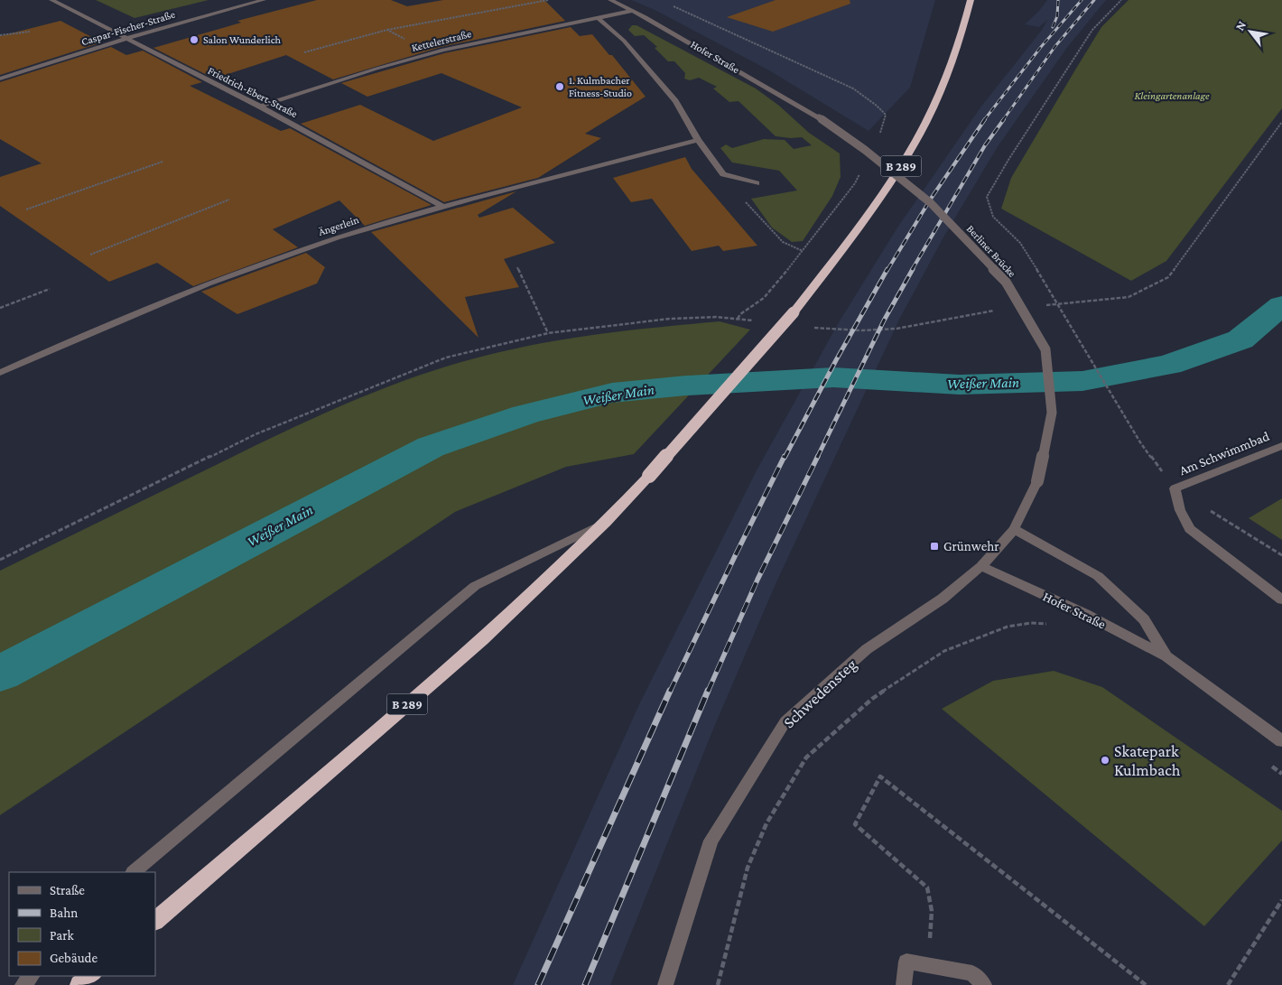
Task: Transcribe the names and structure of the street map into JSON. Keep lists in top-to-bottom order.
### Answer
{
  "streets": {
    "highway": ["B 289"],
    "street": [
      "Caspar-Fischer-Straße",
      "Kettelerstraße",
      "Hofer Straße",
      "Friedrich-Ebert-Straße",
      "Ängerlein",
      "Berliner Brücke",
      "Am Schwimmbad",
      "Schwedensteg"
    ]
  },
  "crossings": [
    ["Caspar-Fischer-Straße", "Friedrich-Ebert-Straße"],
    ["Kettelerstraße", "Hofer Straße"],
    ["Kettelerstraße", "Friedrich-Ebert-Straße"],
    ["Hofer Straße", "Berliner Brücke"],
    ["Hofer Straße", "Schwedensteg"],
    ["Friedrich-Ebert-Straße", "Ängerlein"],
    ["Berliner Brücke", "Schwedensteg"]
  ],
  "water": ["Weißer Main"],
  "parks": ["Kleingartenanlage"],
  "places": {
    "other": ["Salon Wunderlich", "1. Kulmbacher Fitness-Studio", "Skatepark Kulmbach"],
    "transit": ["Grünwehr"]
  },
  "legend": [
    "Straße",
    "Bahn",
    "Park",
    "Gebäude"
  ],
  "north": "top left"
}
